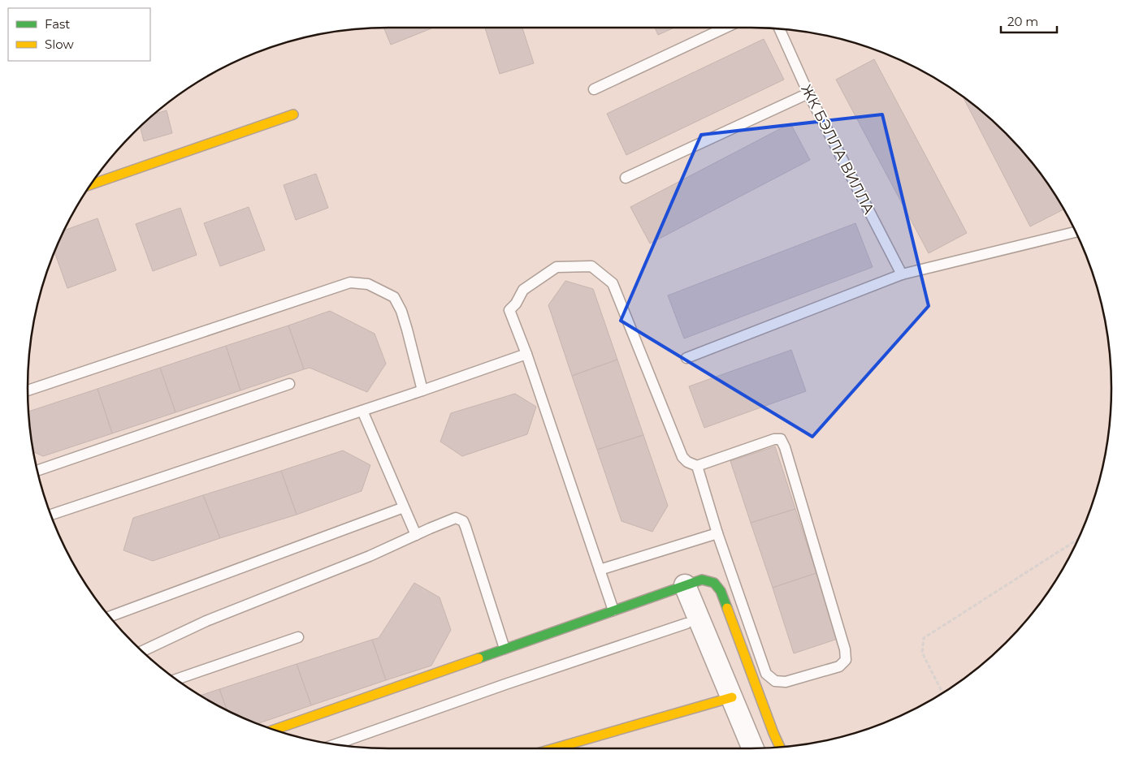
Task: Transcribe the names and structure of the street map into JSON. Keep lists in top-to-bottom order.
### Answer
{
  "streets": {
    "lane": ["ЖК БЭЛЛА ВИЛЛА"]
  },
  "legend": ["Fast", "Slow"],
  "scale_bar": "20 m"
}
